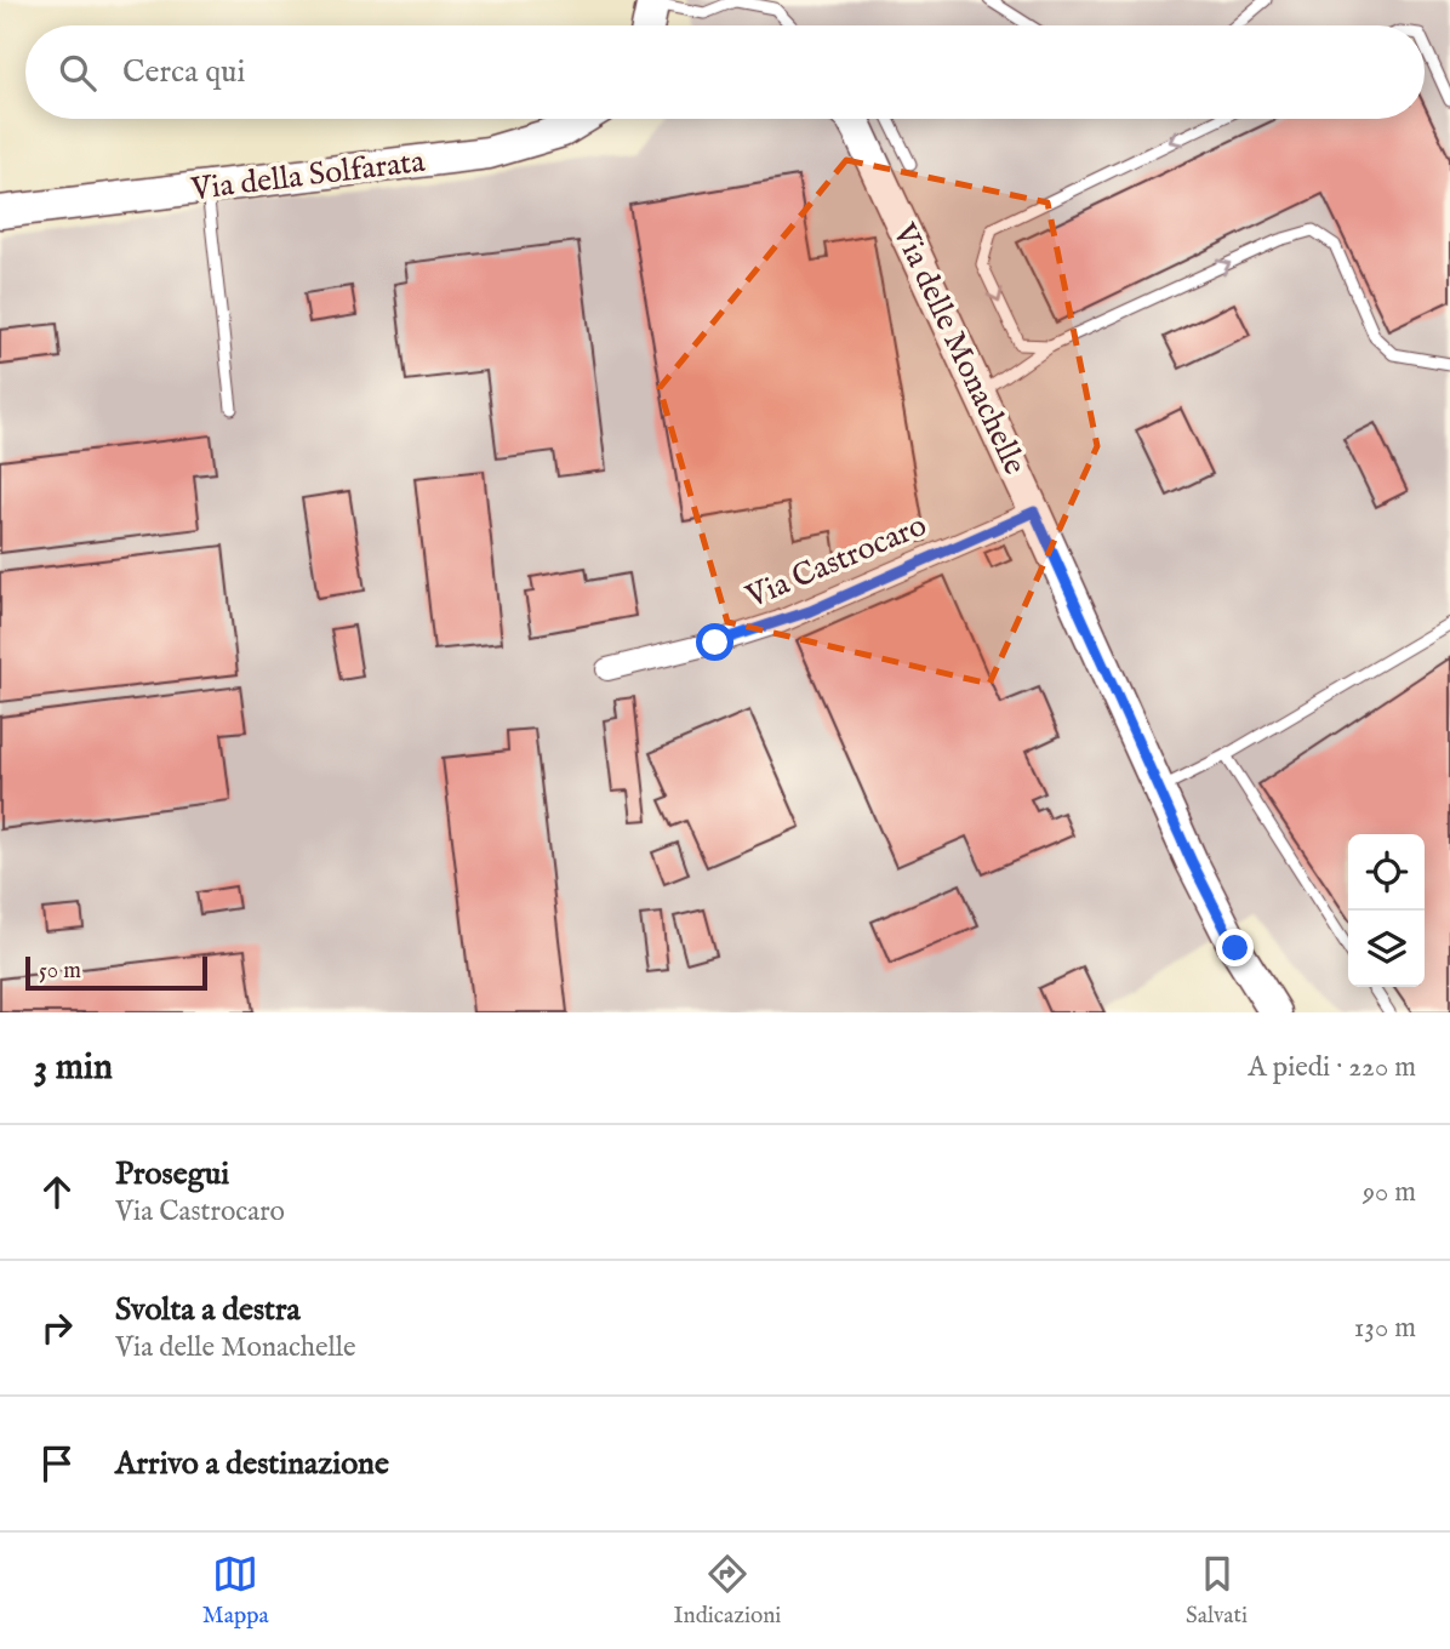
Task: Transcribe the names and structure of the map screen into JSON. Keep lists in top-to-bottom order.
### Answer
{
  "streets": {
    "street": ["Via della Solfarata", "Via delle Monachelle", "Via Castrocaro"]
  },
  "crossings": [
    ["Via delle Monachelle", "Via Castrocaro"]
  ],
  "scale_bar": "50 m",
  "page": {
    "search": "Cerca qui",
    "scale": "50 m",
    "heading": ["3 min", "A piedi · 220 m"],
    "list": [
      ["Prosegui", "Via Castrocaro", "90 m"],
      ["Svolta a destra", "Via delle Monachelle", "130 m"],
      "Arrivo a destinazione"
    ],
    "nav": ["Mappa", "Indicazioni", "Salvati"]
  }
}
